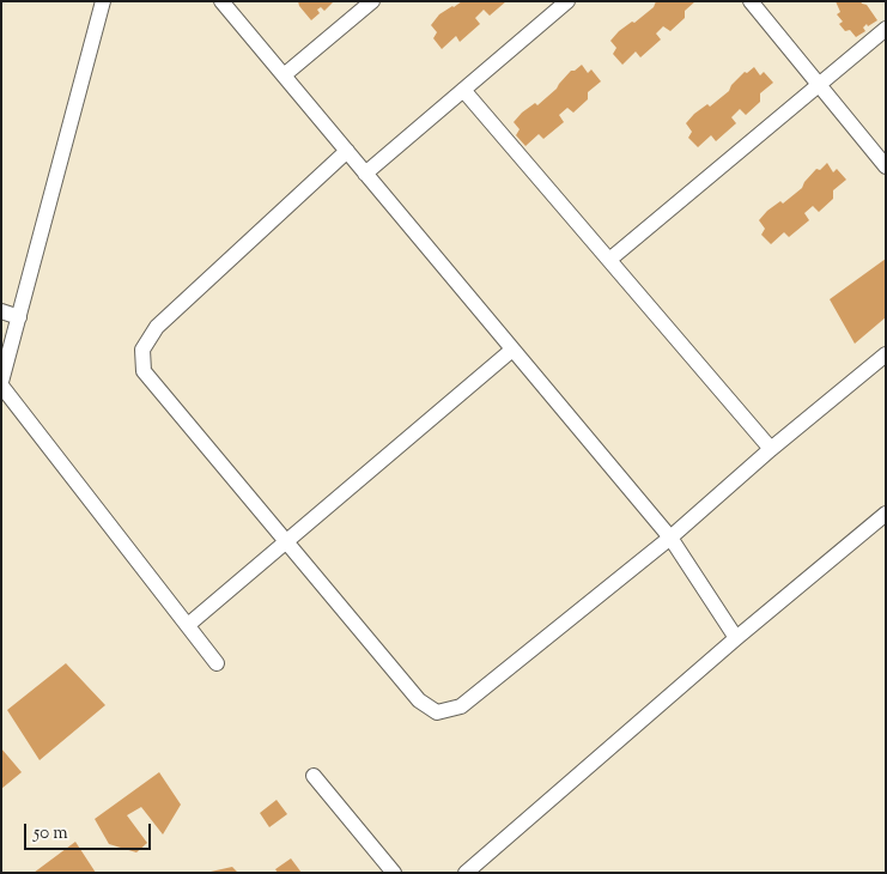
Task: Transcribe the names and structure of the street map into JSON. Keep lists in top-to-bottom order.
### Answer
{
  "scale_bar": "50 m"
}
